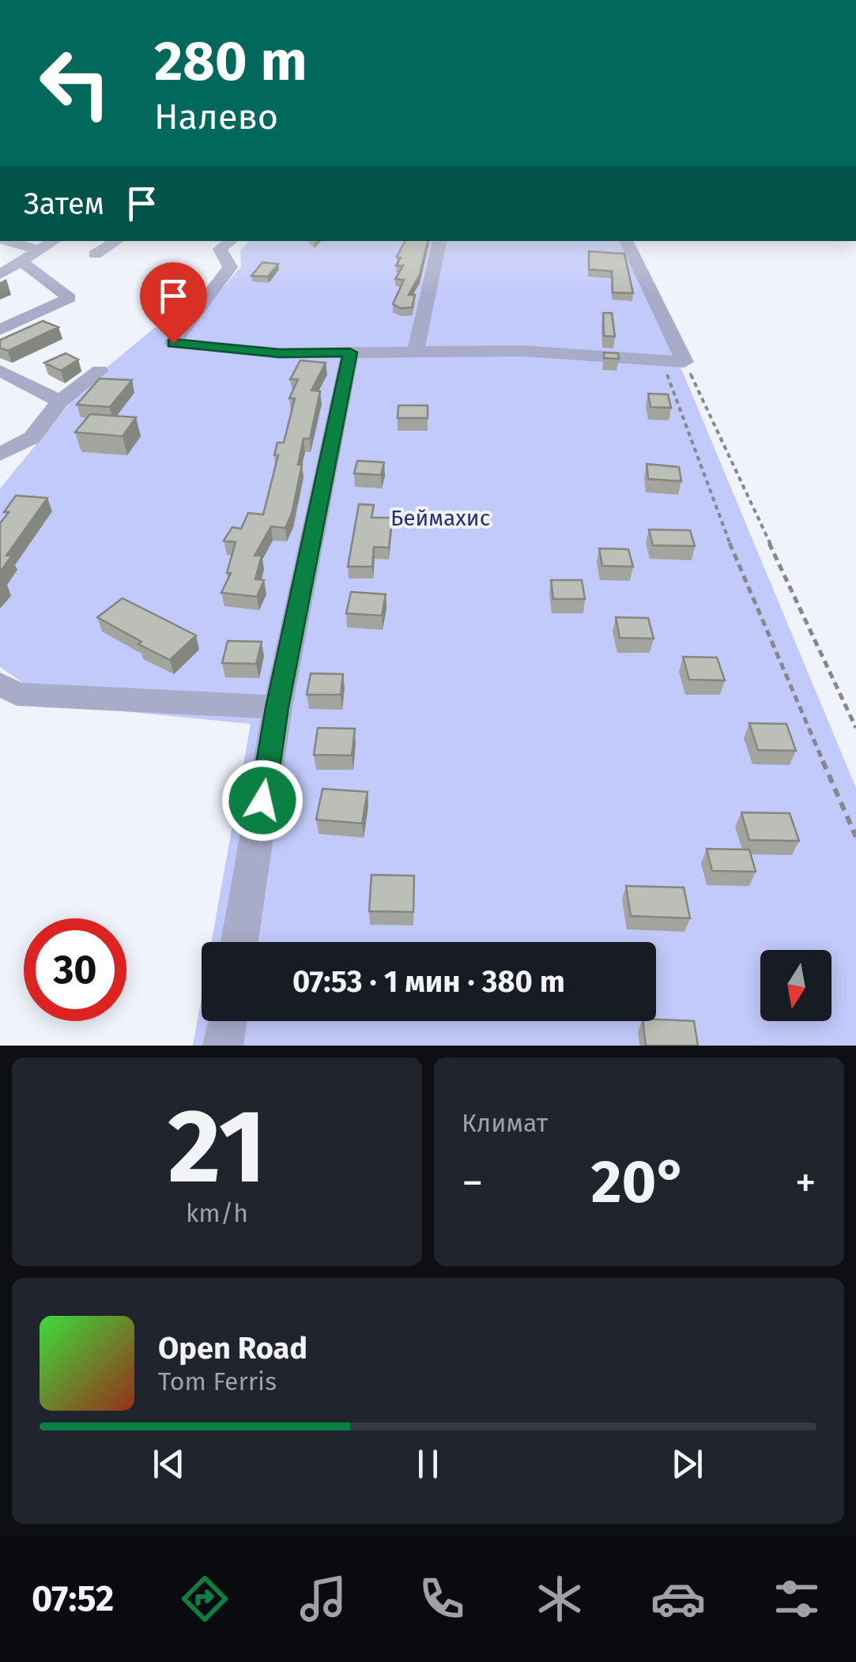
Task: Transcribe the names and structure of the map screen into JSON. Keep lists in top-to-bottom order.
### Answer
{
  "parks": ["Беймахис"],
  "north": "bottom",
  "page": {
    "turn": ["280 m", "Налево"],
    "then": "Затем",
    "limit": "30",
    "trip": "07:53 · 1 мин · 380 m",
    "tile": [
      ["21", "km/h"],
      "Климат"
    ],
    "heat": ["−", "20°", "+"],
    "song": ["Open Road", "Tom Ferris"],
    "tabs": "07:52"
  }
}
